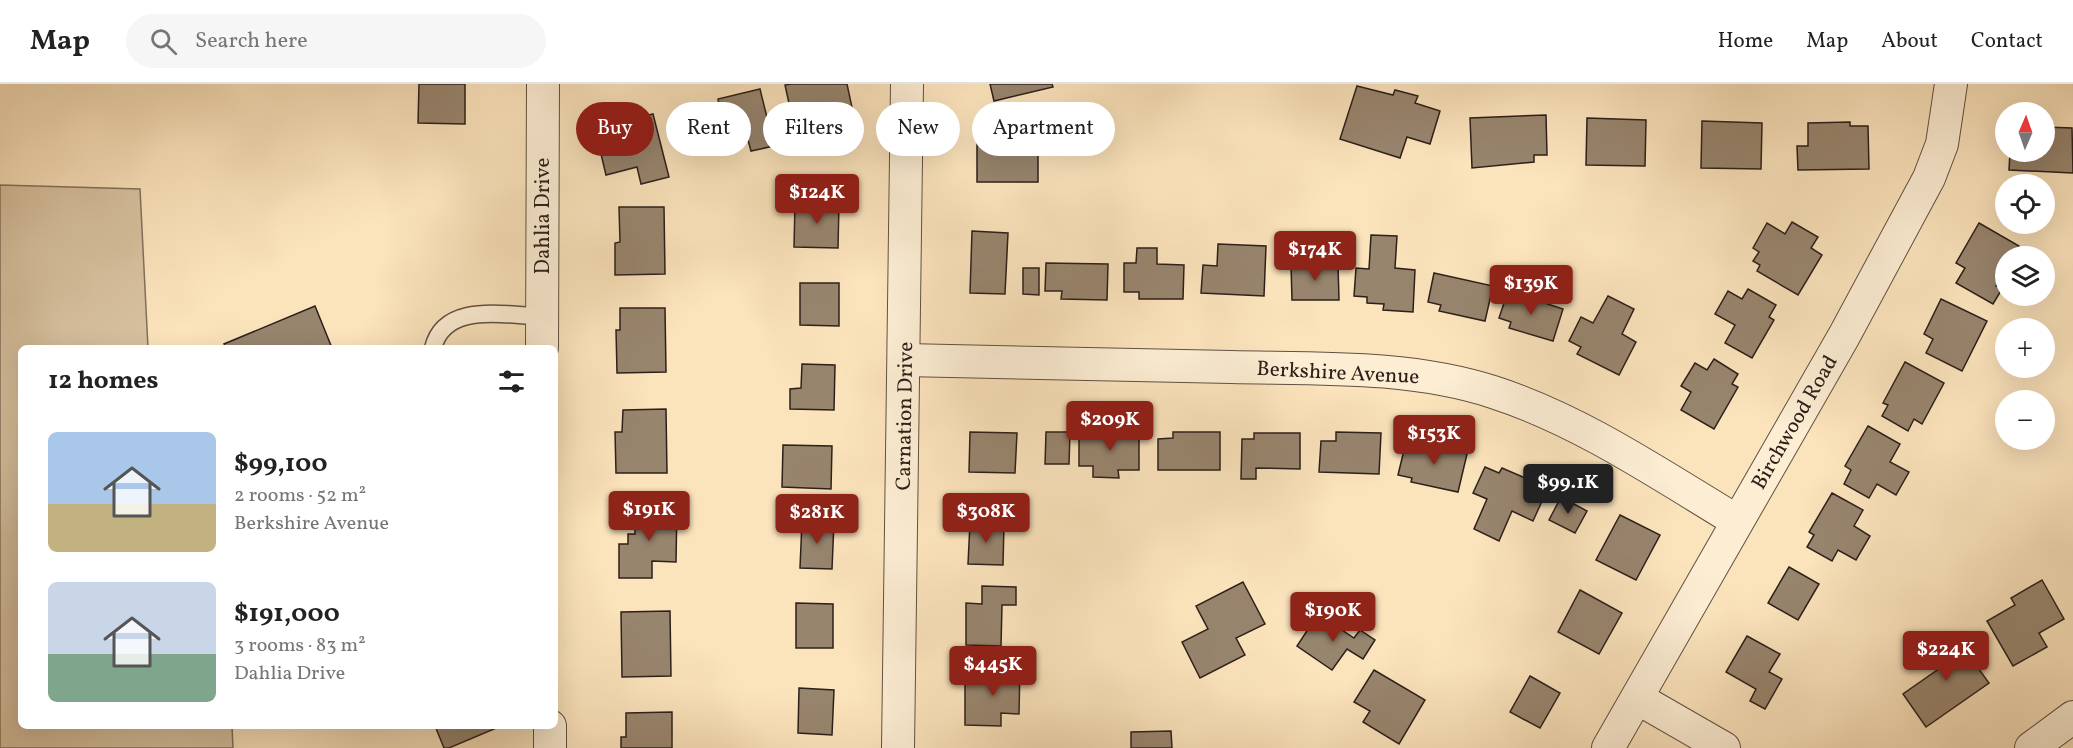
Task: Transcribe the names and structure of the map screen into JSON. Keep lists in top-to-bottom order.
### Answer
{
  "streets": {
    "street": [
      "Dahlia Drive",
      "Berkshire Avenue",
      "Carnation Drive",
      "Birchwood Road"
    ]
  },
  "crossings": [
    ["Berkshire Avenue", "Carnation Drive"],
    ["Berkshire Avenue", "Birchwood Road"]
  ],
  "north": "top",
  "page": {
    "header": "Map",
    "search": "Search here",
    "nav": [
      "Home",
      "Map",
      "About",
      "Contact"
    ],
    "map_buttons": ["+", "−"],
    "chip": [
      "Buy",
      "Rent",
      "Filters",
      "New",
      "Apartment"
    ],
    "price": [
      "$124K",
      "$174K",
      "$139K",
      "$209K",
      "$153K",
      "$99.1K",
      "$191K",
      "$308K",
      "$281K",
      "$190K",
      "$224K",
      "$445K"
    ],
    "heading": "12 homes",
    "list": [
      {
        "name": "$99,100",
        "note": "2 rooms · 52 m² · Berkshire Avenue"
      },
      {
        "name": "$191,000",
        "note": "3 rooms · 83 m² · Dahlia Drive"
      }
    ]
  }
}
